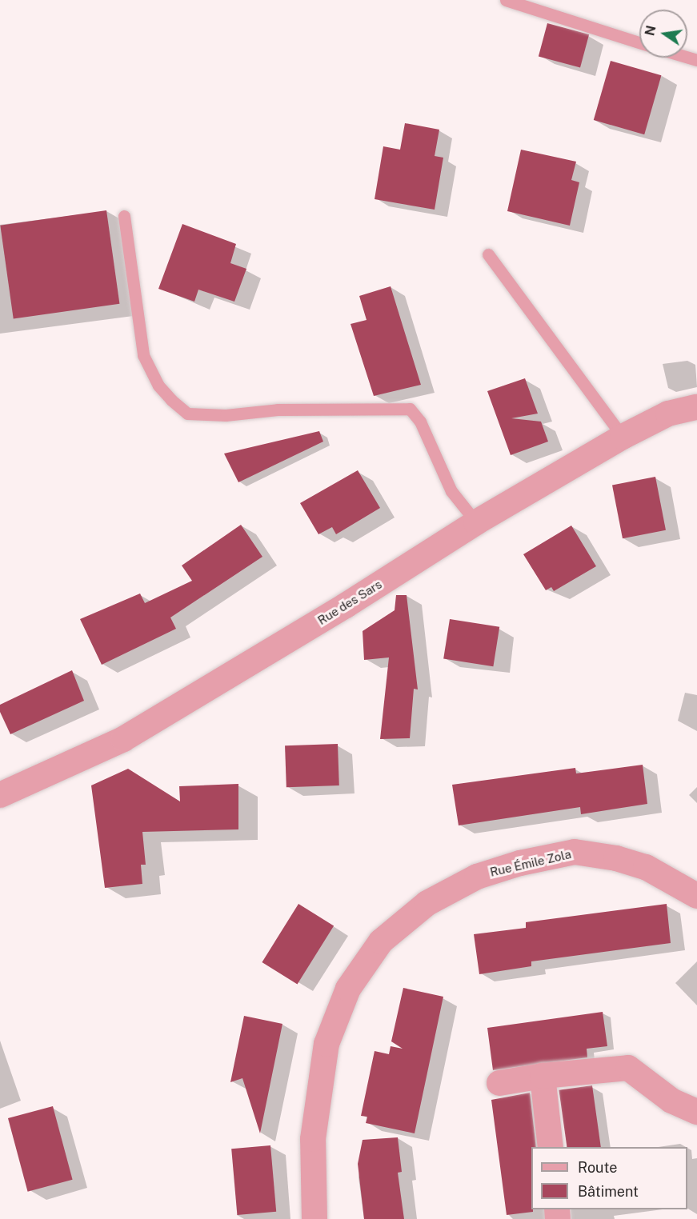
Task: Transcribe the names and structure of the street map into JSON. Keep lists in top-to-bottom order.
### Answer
{
  "streets": {
    "street": ["Rue des Sars", "Rue Émile Zola"]
  },
  "legend": ["Route", "Bâtiment"],
  "north": "left"
}
